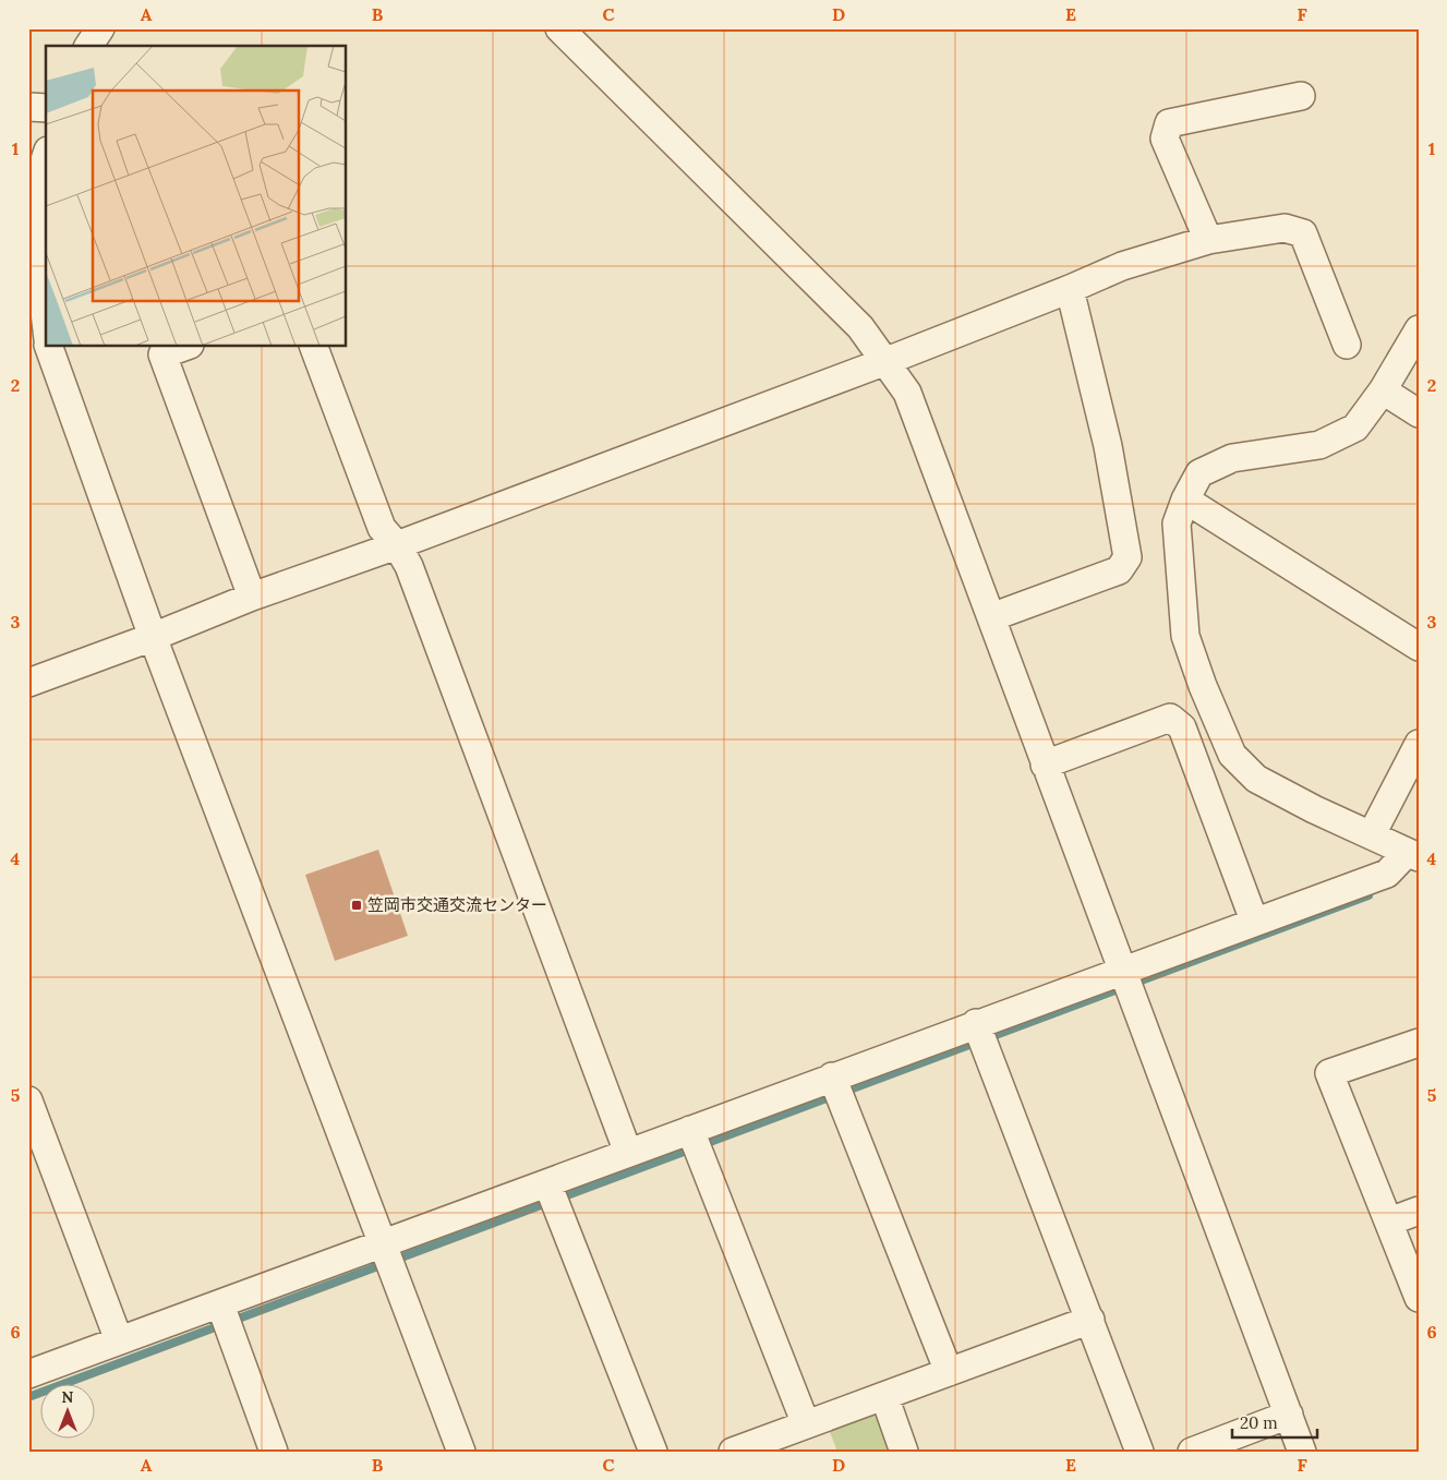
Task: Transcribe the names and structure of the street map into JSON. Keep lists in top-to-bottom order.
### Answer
{
  "places": {
    "transit": ["笠岡市交通交流センター"]
  },
  "scale_bar": "20 m",
  "north": "top",
  "grid": {
    "columns": [
      "A",
      "B",
      "C",
      "D",
      "E",
      "F"
    ],
    "rows": [
      "1",
      "2",
      "3",
      "4",
      "5",
      "6"
    ]
  }
}
